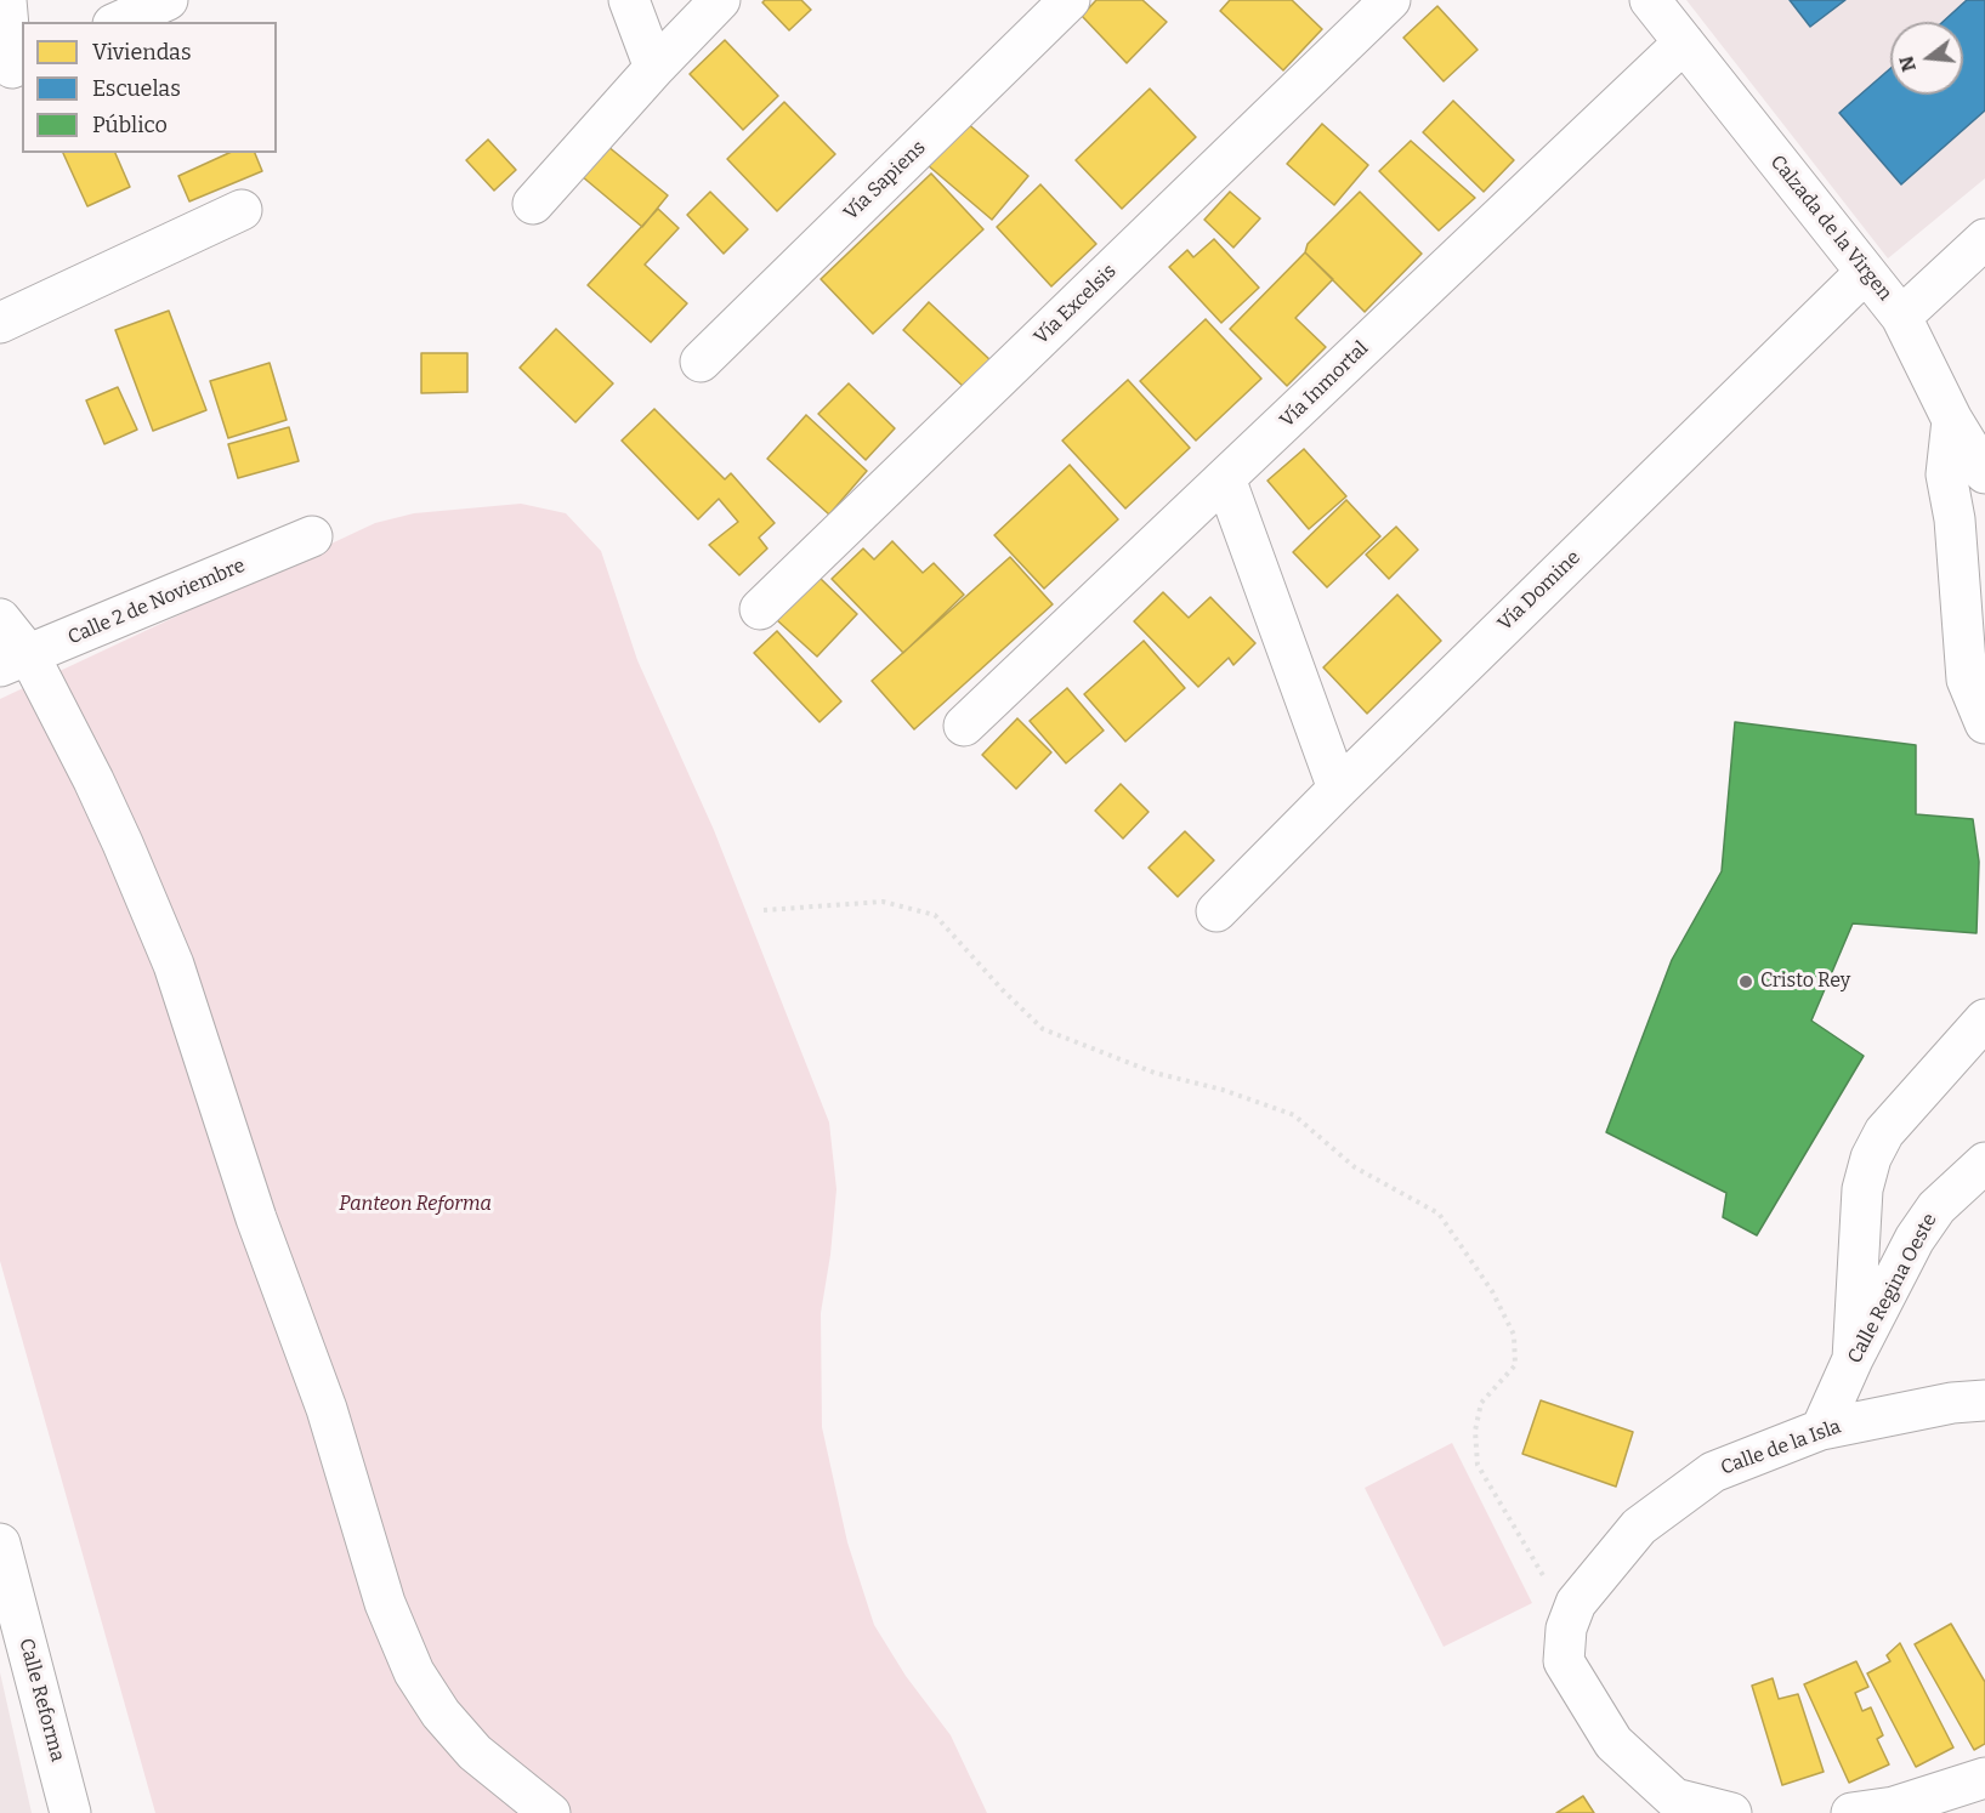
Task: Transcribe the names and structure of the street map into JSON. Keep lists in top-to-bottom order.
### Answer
{
  "streets": {
    "street": [
      "Vía Sapiens",
      "Calzada de la Virgen",
      "Vía Excelsis",
      "Vía Inmortal",
      "Vía Domine",
      "Calle 2 de Noviembre",
      "Calle Regina Oeste",
      "Calle de la Isla",
      "Calle Reforma"
    ]
  },
  "crossings": [
    ["Calzada de la Virgen", "Vía Inmortal"],
    ["Calzada de la Virgen", "Vía Domine"],
    ["Calle Regina Oeste", "Calle de la Isla"]
  ],
  "parks": ["Panteon Reforma"],
  "places": ["Cristo Rey"],
  "legend": ["Viviendas", "Escuelas", "Público"],
  "north": "left"
}
